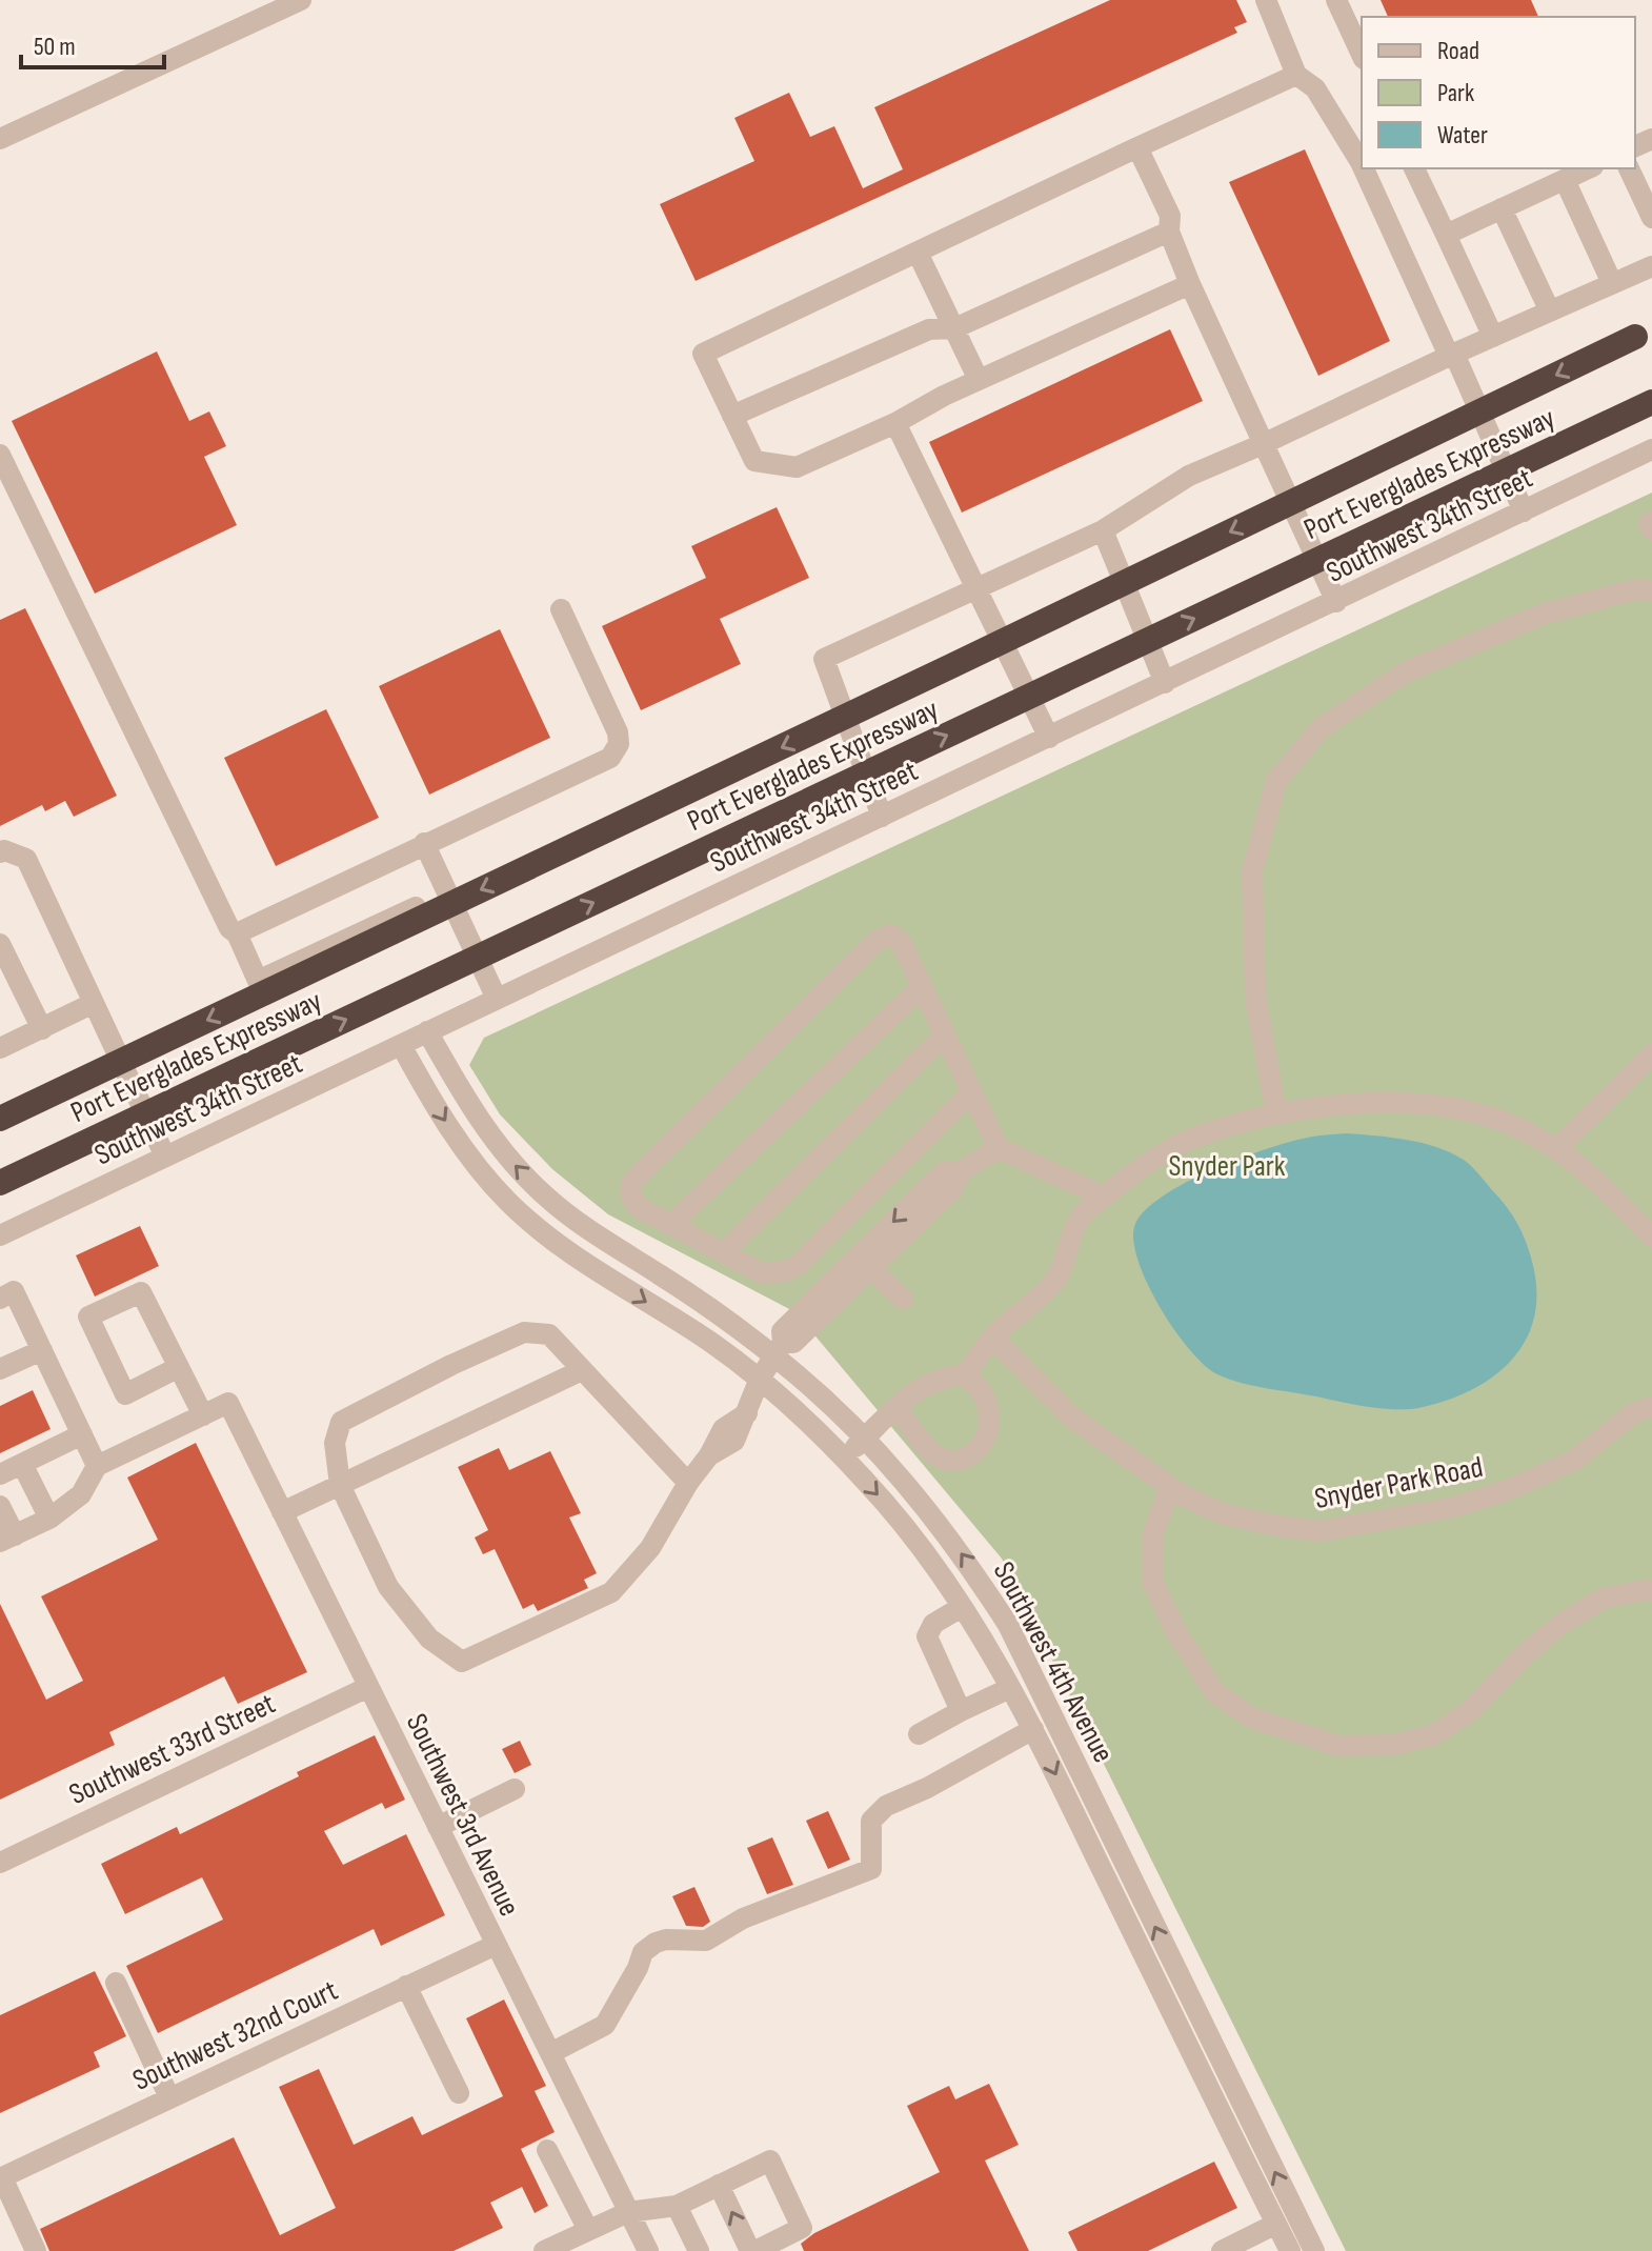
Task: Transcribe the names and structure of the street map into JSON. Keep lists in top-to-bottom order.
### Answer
{
  "streets": {
    "highway": ["Port Everglades Expressway"],
    "street": [
      "Southwest 34th Street",
      "Snyder Park Road",
      "Southwest 4th Avenue",
      "Southwest 33rd Street",
      "Southwest 3rd Avenue",
      "Southwest 32nd Court"
    ]
  },
  "crossings": [
    ["Southwest 34th Street", "Southwest 4th Avenue"],
    ["Southwest 33rd Street", "Southwest 3rd Avenue"],
    ["Southwest 3rd Avenue", "Southwest 32nd Court"]
  ],
  "parks": ["Snyder Park"],
  "legend": ["Road", "Park", "Water"],
  "scale_bar": "50 m"
}
